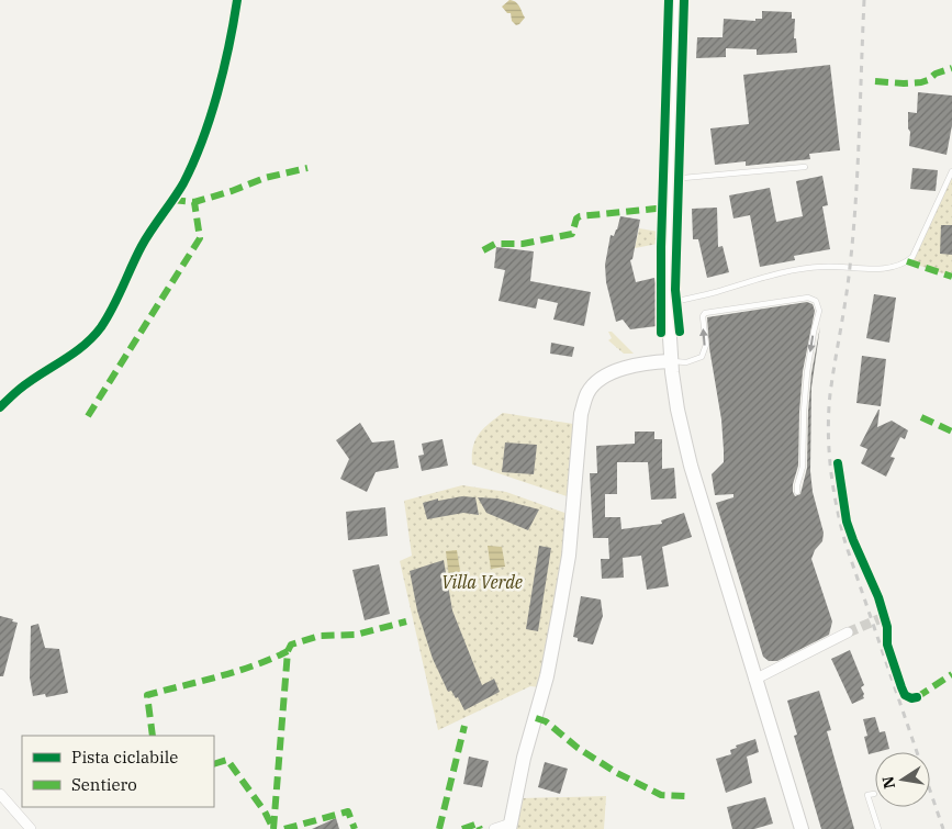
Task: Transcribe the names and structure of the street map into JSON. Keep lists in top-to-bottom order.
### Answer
{
  "parks": ["Villa Verde"],
  "legend": ["Pista ciclabile", "Sentiero"],
  "north": "left"
}
